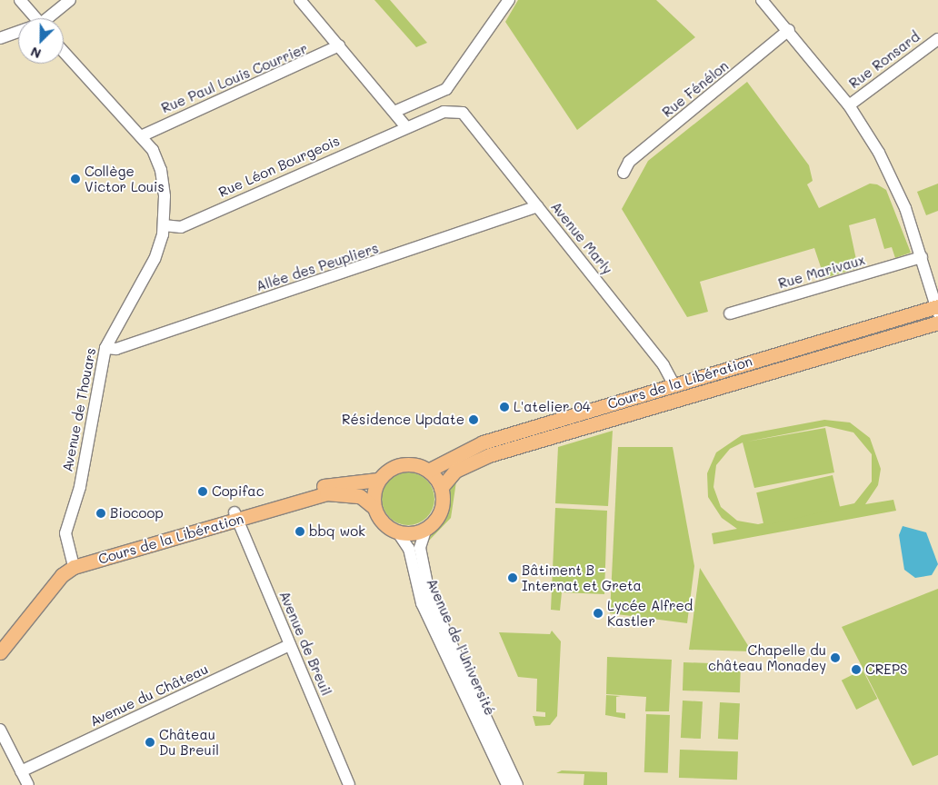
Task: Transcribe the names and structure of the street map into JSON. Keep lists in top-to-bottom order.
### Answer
{
  "streets": {
    "main road": ["Cours de la Libération"],
    "street": [
      "Rue Ronsard",
      "Rue Paul Louis Courrier",
      "Rue Fénélon",
      "Rue Léon Bourgeois",
      "Avenue Marly",
      "Allée des Peupliers",
      "Rue Marivaux",
      "Avenue de Thouars",
      "Avenue de Breuil",
      "Avenue de l'Université",
      "Avenue du Château"
    ]
  },
  "crossings": [
    ["Rue Paul Louis Courrier", "Avenue de Thouars"],
    ["Rue Léon Bourgeois", "Avenue Marly"],
    ["Rue Léon Bourgeois", "Avenue de Thouars"],
    ["Avenue Marly", "Allée des Peupliers"],
    ["Avenue Marly", "Cours de la Libération"],
    ["Allée des Peupliers", "Avenue de Thouars"],
    ["Cours de la Libération", "Avenue de Thouars"],
    ["Cours de la Libération", "Avenue de Breuil"],
    ["Cours de la Libération", "Avenue de l'Université"],
    ["Avenue de Breuil", "Avenue du Château"]
  ],
  "places": [
    "Collège Victor Louis",
    "L'atelier 04",
    "Résidence Update",
    "Copifac",
    "Biocoop",
    "bbq wok",
    "Bâtiment B - Internat et Greta",
    "Lycée Alfred Kastler",
    "Chapelle du château Monadey",
    "CREPS",
    "Château Du Breuil"
  ],
  "north": "bottom left"
}
